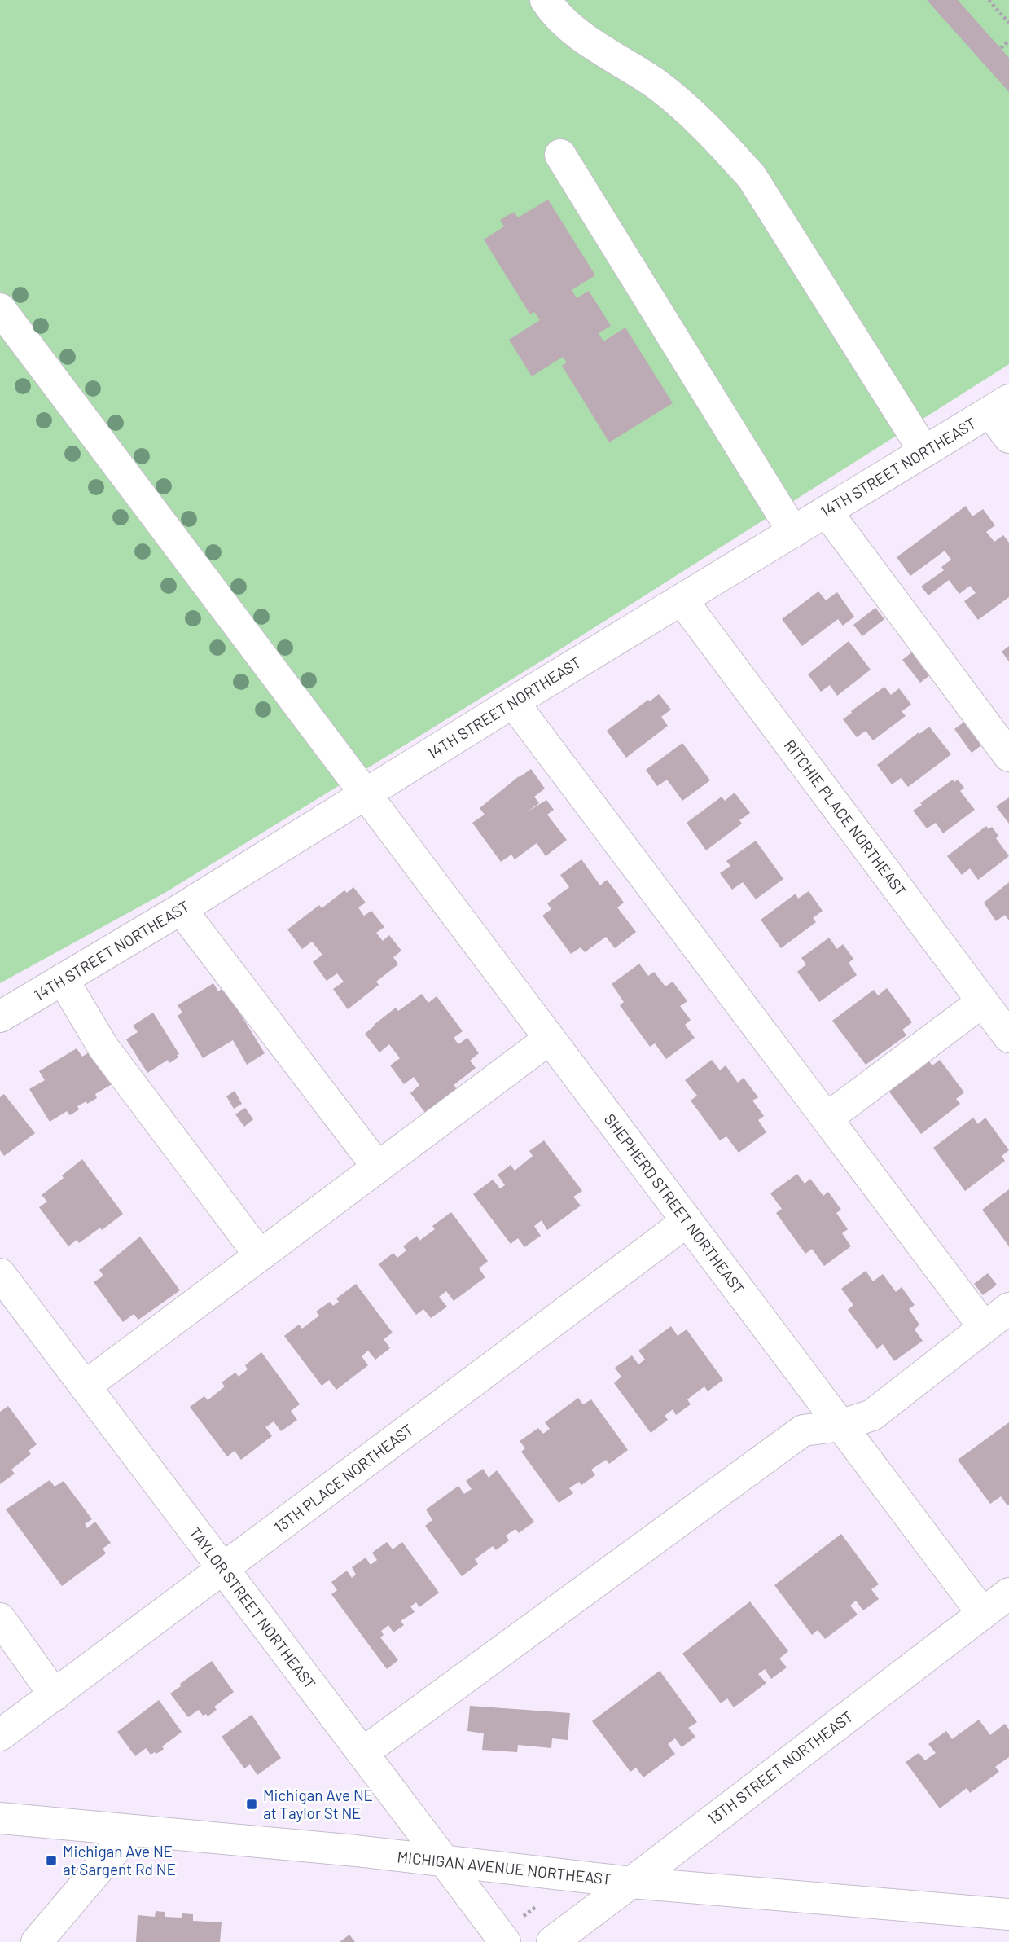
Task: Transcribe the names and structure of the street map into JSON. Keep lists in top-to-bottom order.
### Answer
{
  "streets": {
    "street": [
      "14TH STREET NORTHEAST",
      "RITCHIE PLACE NORTHEAST",
      "SHEPHERD STREET NORTHEAST",
      "13TH PLACE NORTHEAST",
      "TAYLOR STREET NORTHEAST",
      "13TH STREET NORTHEAST",
      "MICHIGAN AVENUE NORTHEAST"
    ]
  },
  "crossings": [
    ["14TH STREET NORTHEAST", "RITCHIE PLACE NORTHEAST"],
    ["14TH STREET NORTHEAST", "SHEPHERD STREET NORTHEAST"],
    ["SHEPHERD STREET NORTHEAST", "13TH PLACE NORTHEAST"],
    ["SHEPHERD STREET NORTHEAST", "13TH STREET NORTHEAST"],
    ["13TH PLACE NORTHEAST", "TAYLOR STREET NORTHEAST"],
    ["TAYLOR STREET NORTHEAST", "MICHIGAN AVENUE NORTHEAST"],
    ["13TH STREET NORTHEAST", "MICHIGAN AVENUE NORTHEAST"]
  ],
  "places": {
    "transit": ["Michigan Ave NE at Taylor St NE", "Michigan Ave NE at Sargent Rd NE"]
  }
}
